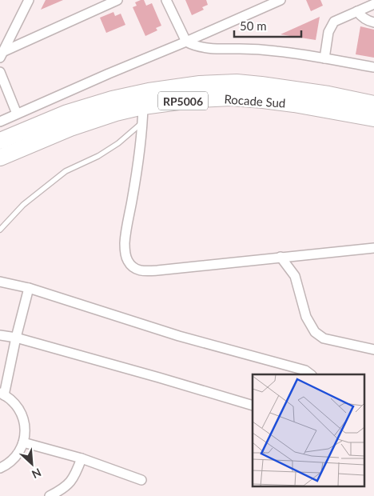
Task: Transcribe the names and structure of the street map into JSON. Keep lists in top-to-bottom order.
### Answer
{
  "streets": {
    "highway": ["RP5006", "Rocade Sud"]
  },
  "scale_bar": "50 m",
  "north": "bottom right"
}
